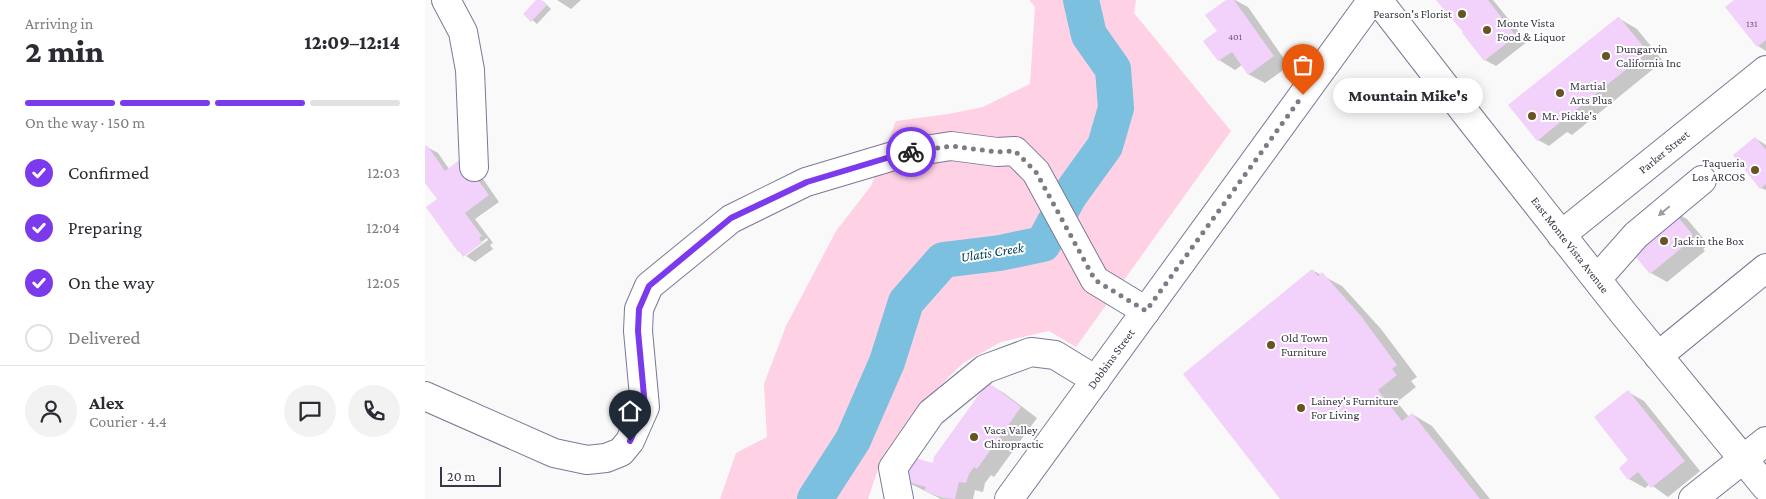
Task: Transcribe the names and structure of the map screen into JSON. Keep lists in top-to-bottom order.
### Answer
{
  "streets": {
    "street": ["Parker Street", "East Monte Vista Avenue", "Dobbins Street"]
  },
  "crossings": [
    ["Parker Street", "East Monte Vista Avenue"]
  ],
  "water": ["Ulatis Creek"],
  "places": [
    "Pearson's Florist",
    "Monte Vista Food & Liquor",
    "Dungarvin California Inc",
    "Martial Arts Plus",
    "Mountain Mike's",
    "Mr. Pickle's",
    "Taqueria Los ARCOS",
    "Jack in the Box",
    "Old Town Furniture",
    "Lainey's Furniture For Living",
    "Vaca Valley Chiropractic"
  ],
  "house_numbers": ["131", "401"],
  "scale_bar": "20 m",
  "page": {
    "heading": ["2 min", "Arriving in", "12:09–12:14"],
    "panel": ["Alex", "Courier · 4.4"],
    "bubble": "Mountain Mike's",
    "bar": "On the way · 150 m",
    "list": [
      ["Confirmed", "12:03"],
      ["Preparing", "12:04"],
      ["On the way", "12:05"],
      "Delivered"
    ],
    "scale": "20 m"
  }
}
